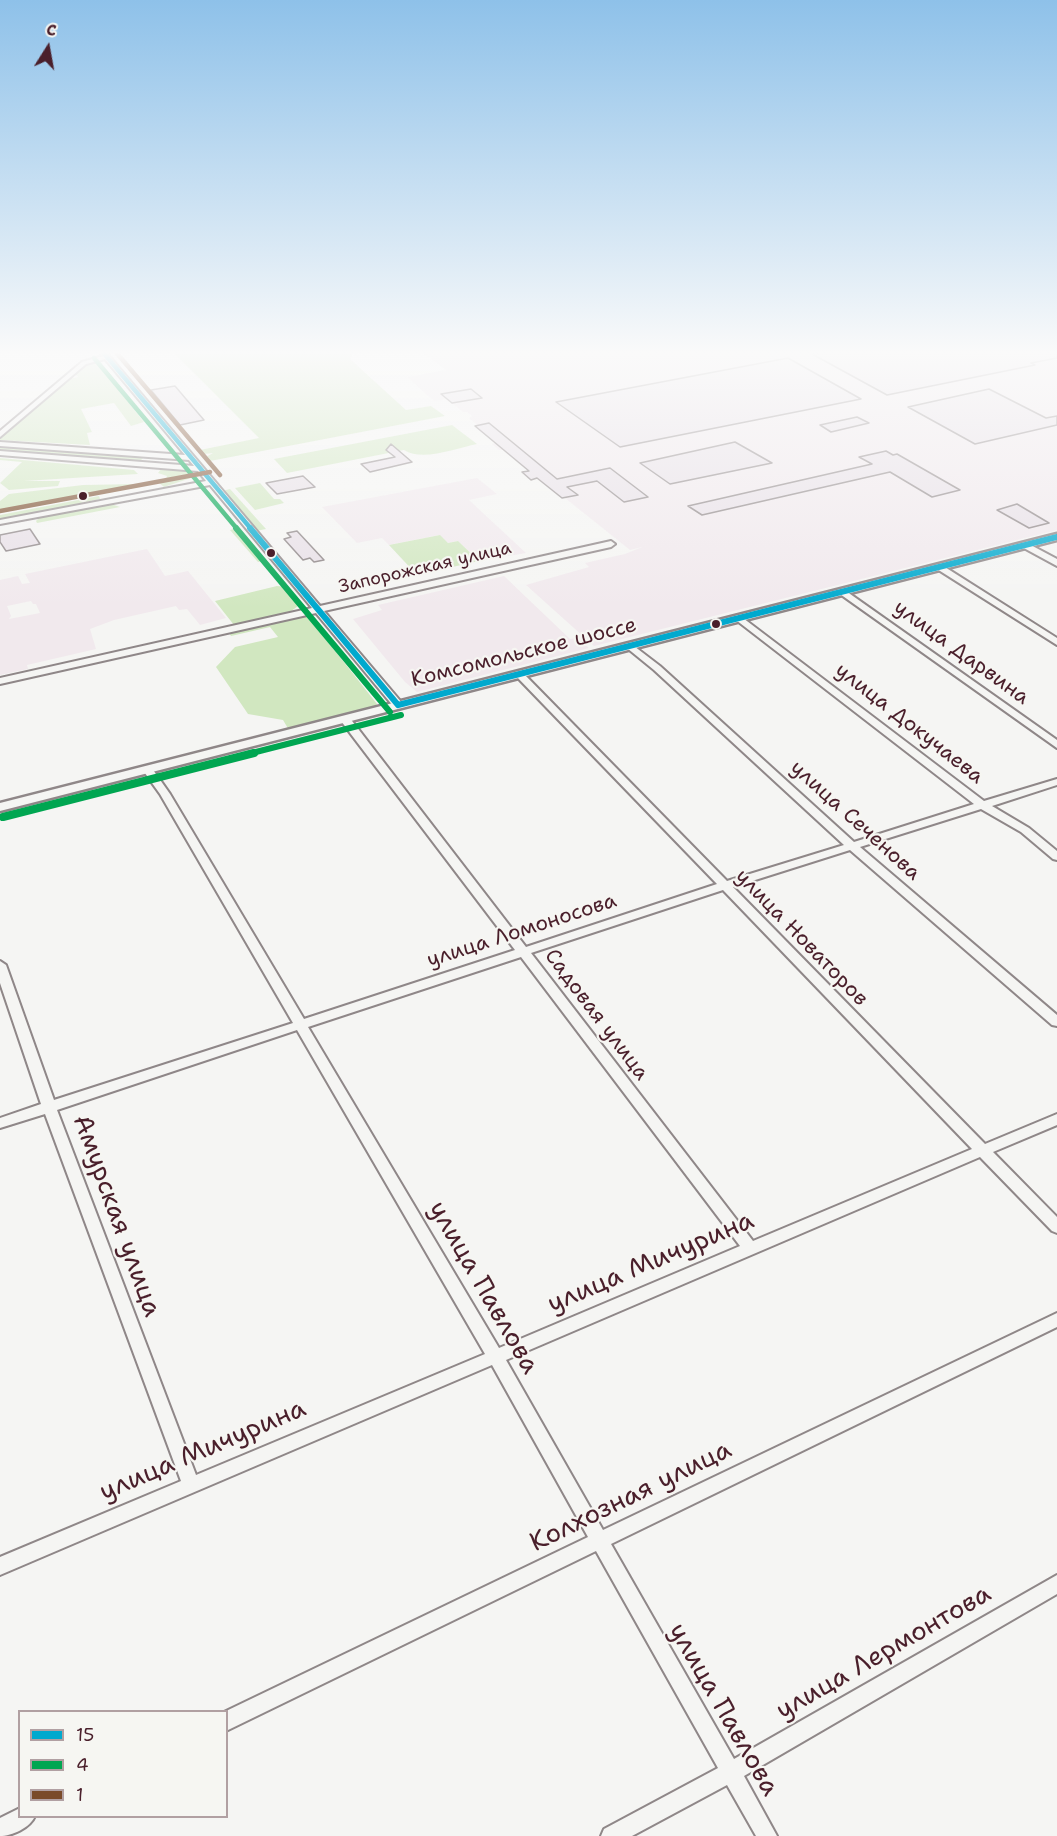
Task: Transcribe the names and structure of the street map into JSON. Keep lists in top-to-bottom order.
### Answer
{
  "streets": {
    "main road": ["Комсомольское шоссе"],
    "street": [
      "Запорожская улица",
      "улица Дарвина",
      "улица Докучаева",
      "улица Сеченова",
      "улица Ломоносова",
      "улица Новаторов",
      "Садовая улица",
      "Амурская улица",
      "улица Мичурина",
      "улица Павлова",
      "Колхозная улица",
      "улица Лермонтова"
    ]
  },
  "crossings": [
    ["Комсомольское шоссе", "улица Дарвина"],
    ["Комсомольское шоссе", "улица Докучаева"],
    ["Комсомольское шоссе", "улица Сеченова"],
    ["Комсомольское шоссе", "улица Новаторов"],
    ["Комсомольское шоссе", "Садовая улица"],
    ["Комсомольское шоссе", "улица Павлова"],
    ["улица Докучаева", "улица Ломоносова"],
    ["улица Сеченова", "улица Ломоносова"],
    ["улица Ломоносова", "улица Новаторов"],
    ["улица Ломоносова", "Садовая улица"],
    ["улица Ломоносова", "Амурская улица"],
    ["улица Ломоносова", "улица Павлова"],
    ["улица Новаторов", "улица Мичурина"],
    ["Садовая улица", "улица Мичурина"],
    ["Амурская улица", "улица Мичурина"],
    ["улица Мичурина", "улица Павлова"],
    ["улица Павлова", "Колхозная улица"],
    ["улица Павлова", "улица Лермонтова"]
  ],
  "lines": ["transit line 15", "transit line 4", "transit line 1"],
  "legend": ["15", "4", "1"],
  "north": "top"
}
